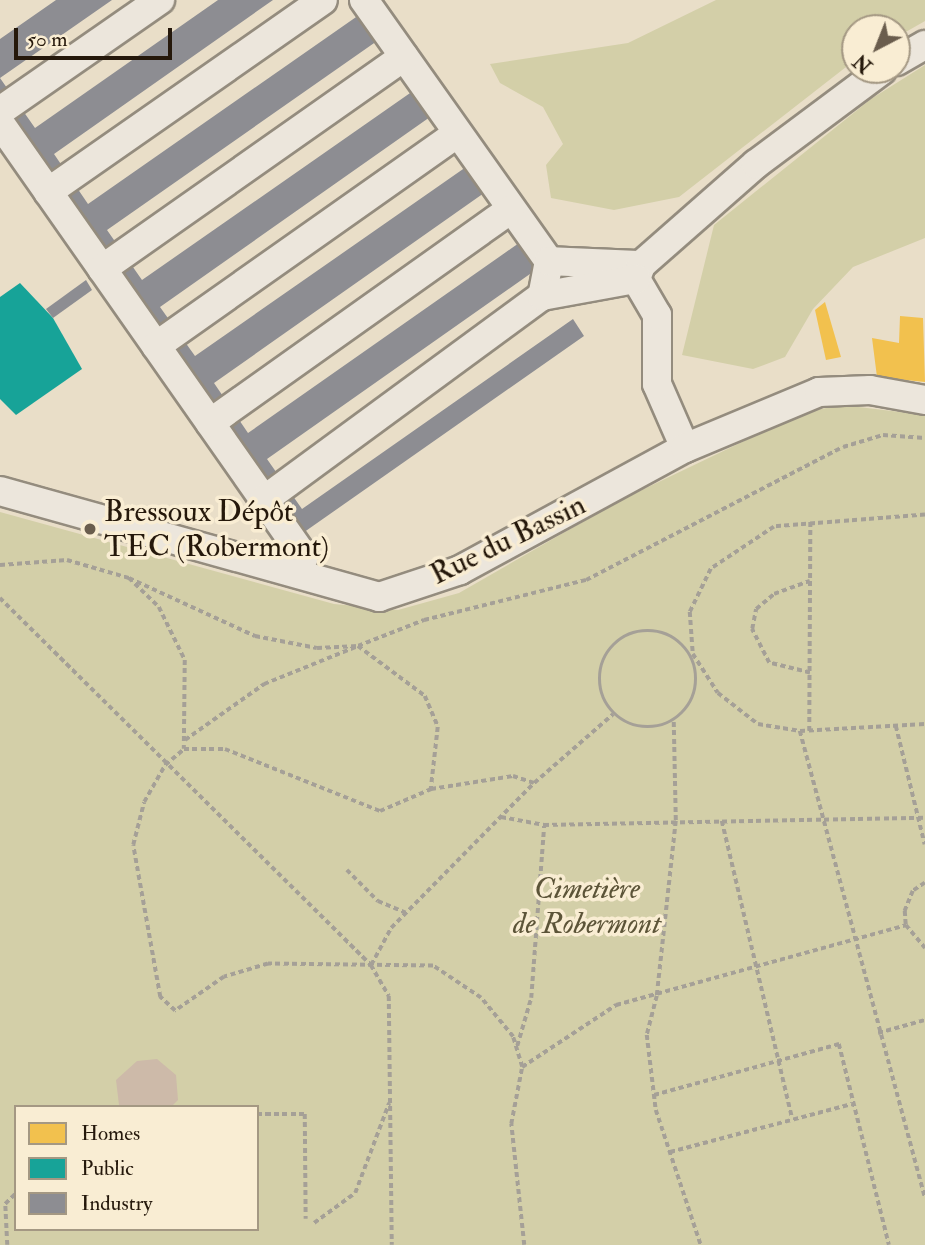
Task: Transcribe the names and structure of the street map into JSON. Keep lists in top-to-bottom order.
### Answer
{
  "streets": {
    "street": ["Rue du Bassin"]
  },
  "parks": ["Cimetière de Robermont"],
  "places": ["Bressoux Dépôt TEC (Robermont)"],
  "legend": ["Homes", "Public", "Industry"],
  "scale_bar": "50 m",
  "north": "bottom left"
}
